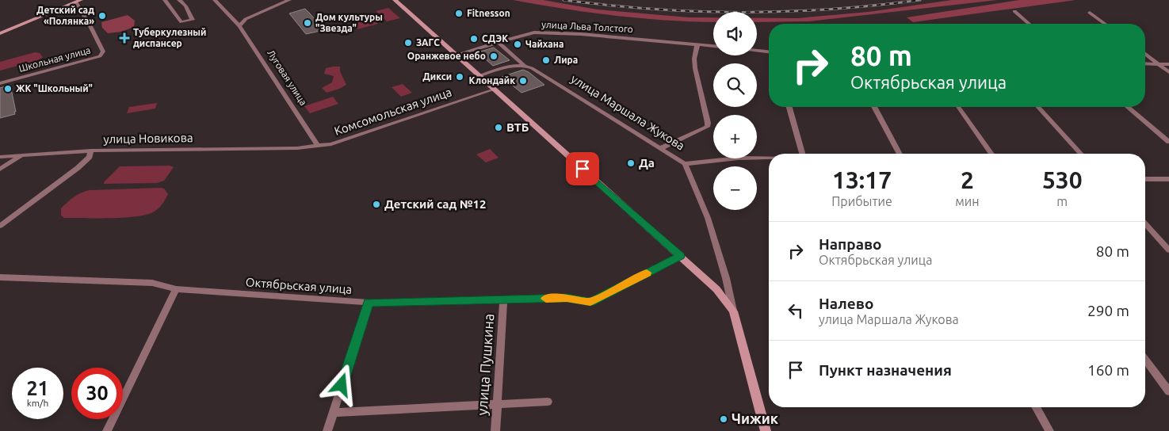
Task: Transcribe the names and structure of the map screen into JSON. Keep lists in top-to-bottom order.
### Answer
{
  "streets": {
    "main road": ["улица Маршала Жукова"],
    "street": [
      "улица Льва Толстого",
      "Школьная улица",
      "Луговая улица",
      "Комсомольская улица",
      "улица Новикова",
      "Октябрьская улица",
      "улица Пушкина"
    ]
  },
  "crossings": [
    ["улица Льва Толстого", "улица Маршала Жукова"],
    ["Луговая улица", "Комсомольская улица"],
    ["Комсомольская улица", "улица Маршала Жукова"],
    ["Комсомольская улица", "улица Новикова"],
    ["улица Маршала Жукова", "Октябрьская улица"],
    ["Октябрьская улица", "улица Пушкина"]
  ],
  "places": {
    "other": [
      "Fitnesson",
      "Детский сад «Полянка»",
      "Дом культуры \"Звезда\"",
      "СДЭК",
      "ЗАГС",
      "Чайхана",
      "Оранжевое небо",
      "Лира",
      "Дикси",
      "Клондайк",
      "ЖК \"Школьный\"",
      "ВТБ",
      "Да",
      "Детский сад №12",
      "Чижик"
    ],
    "health": ["Туберкулезный диспансер"]
  },
  "page": {
    "map_buttons": ["+", "−"],
    "turn": ["80 m", "Октябрьская улица"],
    "eta": [
      "13:17",
      "Прибытие",
      "2",
      "мин",
      "530",
      "m"
    ],
    "list": [
      {
        "name": "Направо",
        "note": "Октябрьская улица",
        "value": "80 m"
      },
      {
        "name": "Налево",
        "note": "улица Маршала Жукова",
        "value": "290 m"
      },
      {
        "name": "Пункт назначения",
        "value": "160 m"
      }
    ],
    "speed": "21 km/h",
    "limit": "30"
  }
}
